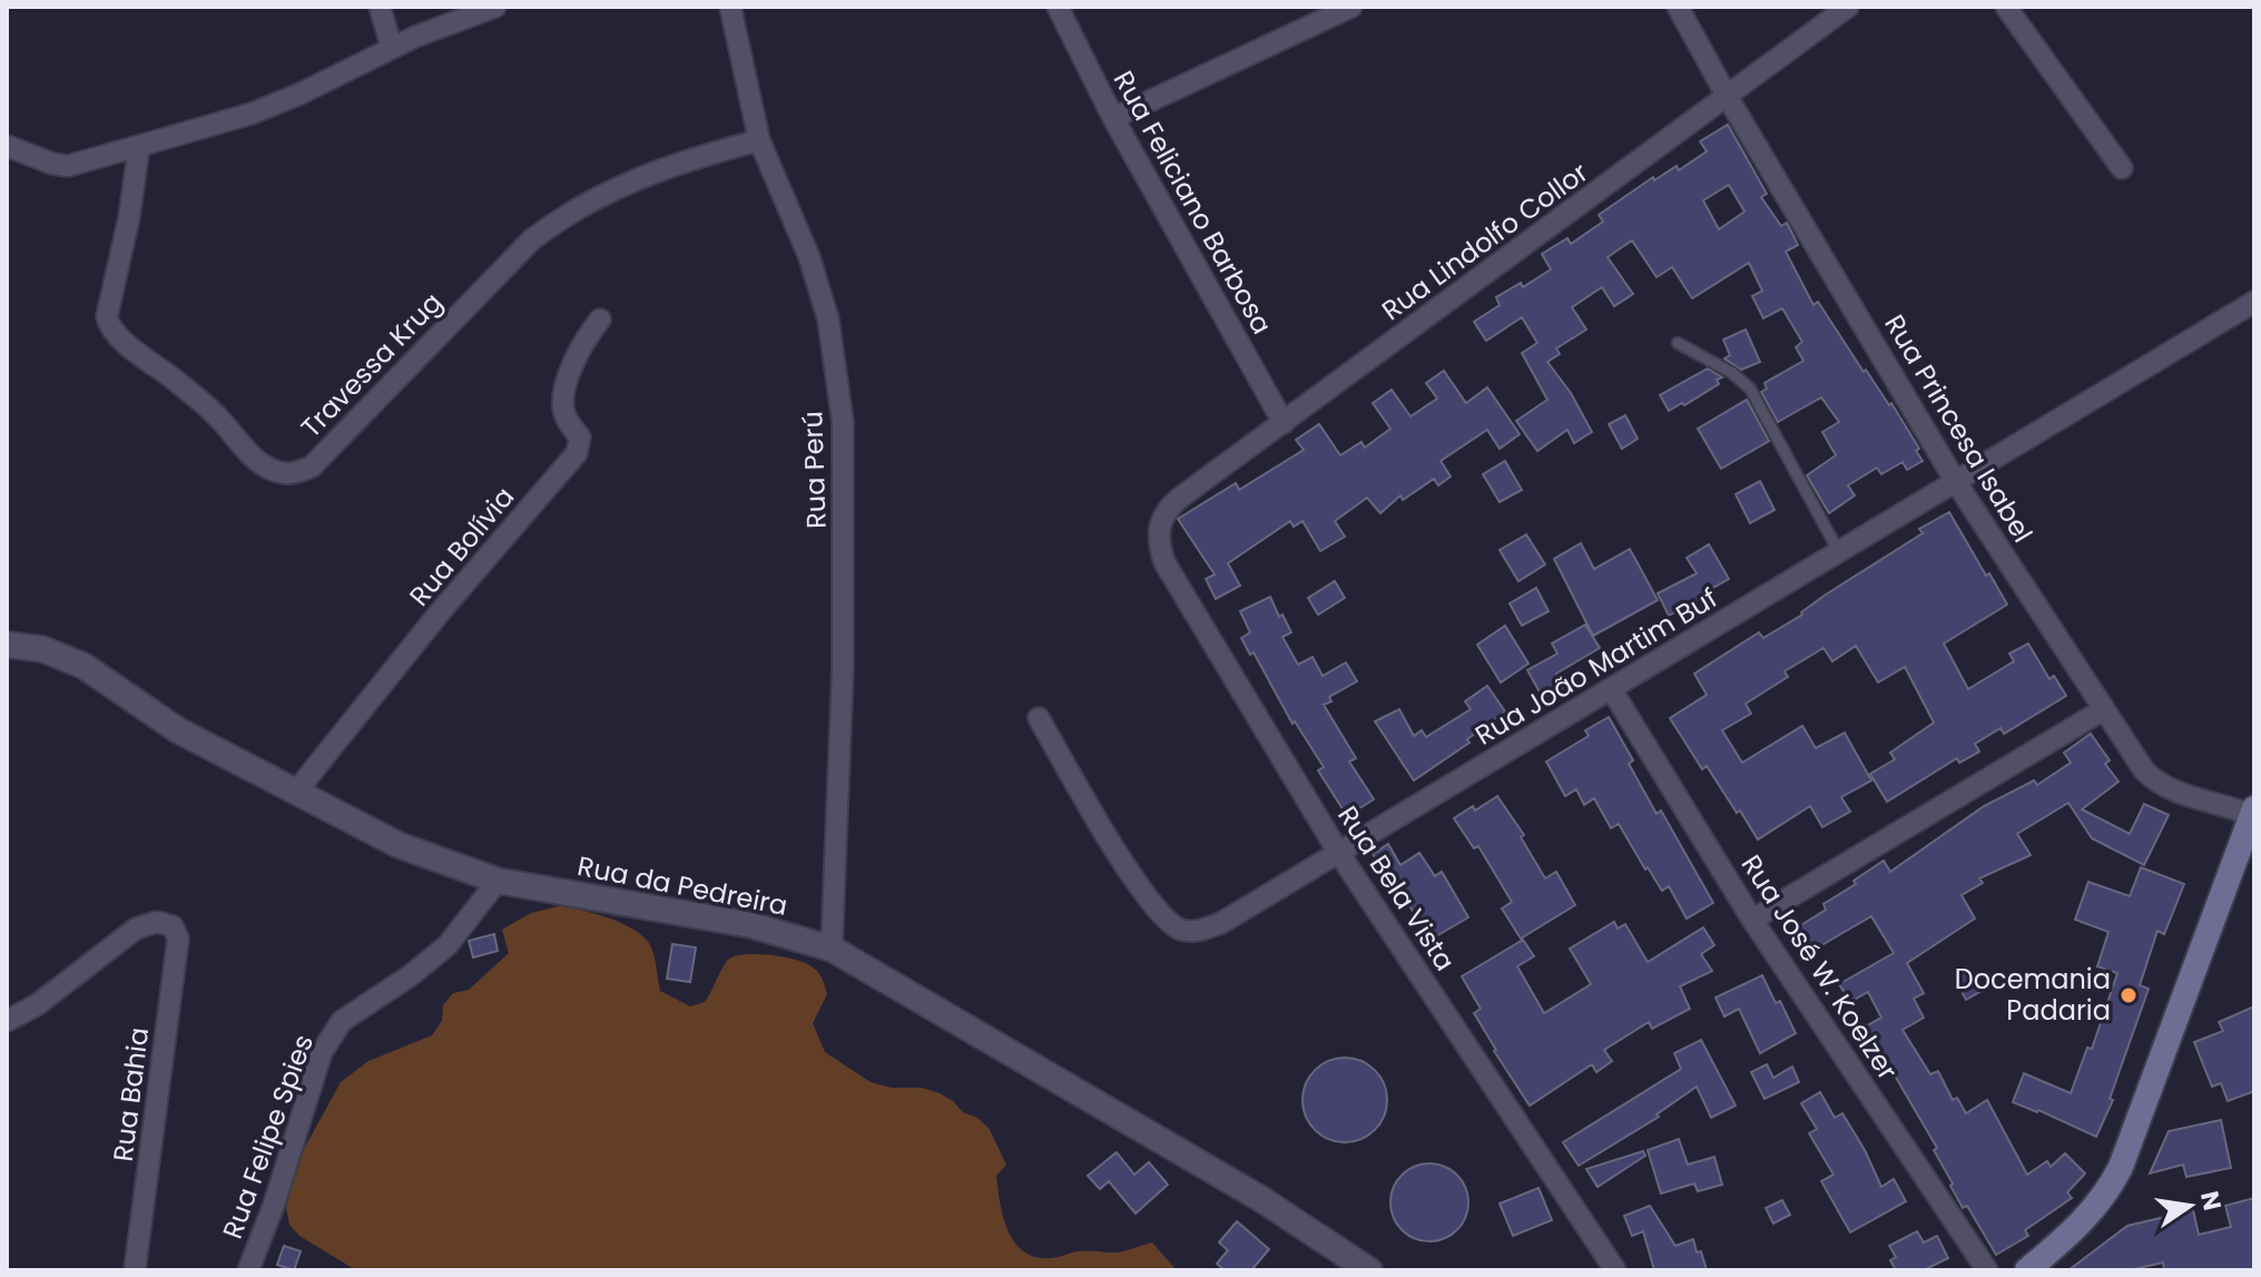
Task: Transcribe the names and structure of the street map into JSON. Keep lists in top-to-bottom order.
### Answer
{
  "streets": {
    "street": [
      "Rua Feliciano Barbosa",
      "Rua Lindolfo Collor",
      "Travessa Krug",
      "Rua Princesa Isabel",
      "Rua Perú",
      "Rua Bolívia",
      "Rua João Martim Buf",
      "Rua da Pedreira",
      "Rua Bela Vista",
      "Rua José W. Koelzer",
      "Rua Bahia",
      "Rua Felipe Spies"
    ]
  },
  "crossings": [
    ["Rua Feliciano Barbosa", "Rua Lindolfo Collor"],
    ["Rua Lindolfo Collor", "Rua Princesa Isabel"],
    ["Rua Lindolfo Collor", "Rua Bela Vista"],
    ["Travessa Krug", "Rua Perú"],
    ["Rua Princesa Isabel", "Rua João Martim Buf"],
    ["Rua Perú", "Rua da Pedreira"],
    ["Rua Bolívia", "Rua da Pedreira"],
    ["Rua João Martim Buf", "Rua Bela Vista"],
    ["Rua João Martim Buf", "Rua José W. Koelzer"],
    ["Rua da Pedreira", "Rua Felipe Spies"]
  ],
  "places": ["Docemania Padaria"],
  "north": "right"
}
